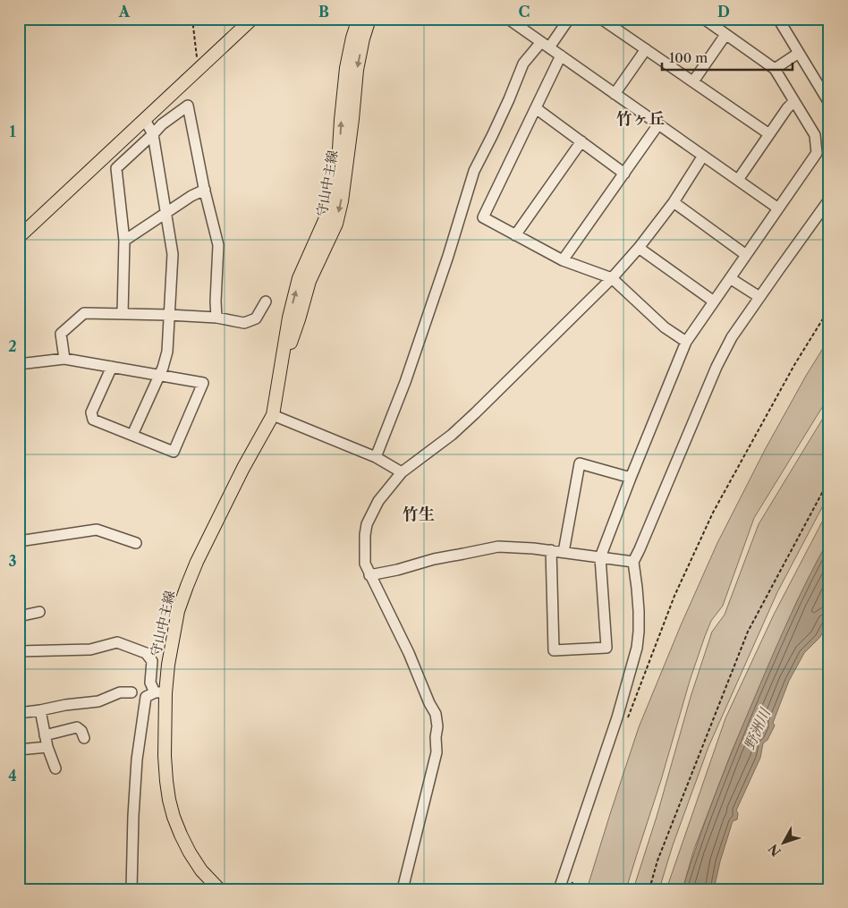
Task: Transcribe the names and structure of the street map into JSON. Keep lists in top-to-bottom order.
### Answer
{
  "streets": {
    "main road": ["守山中主線"]
  },
  "districts": ["竹ヶ丘", "竹生"],
  "water": ["野洲川"],
  "scale_bar": "100 m",
  "north": "bottom left",
  "grid": {
    "columns": [
      "A",
      "B",
      "C",
      "D"
    ],
    "rows": [
      "1",
      "2",
      "3",
      "4"
    ]
  }
}
